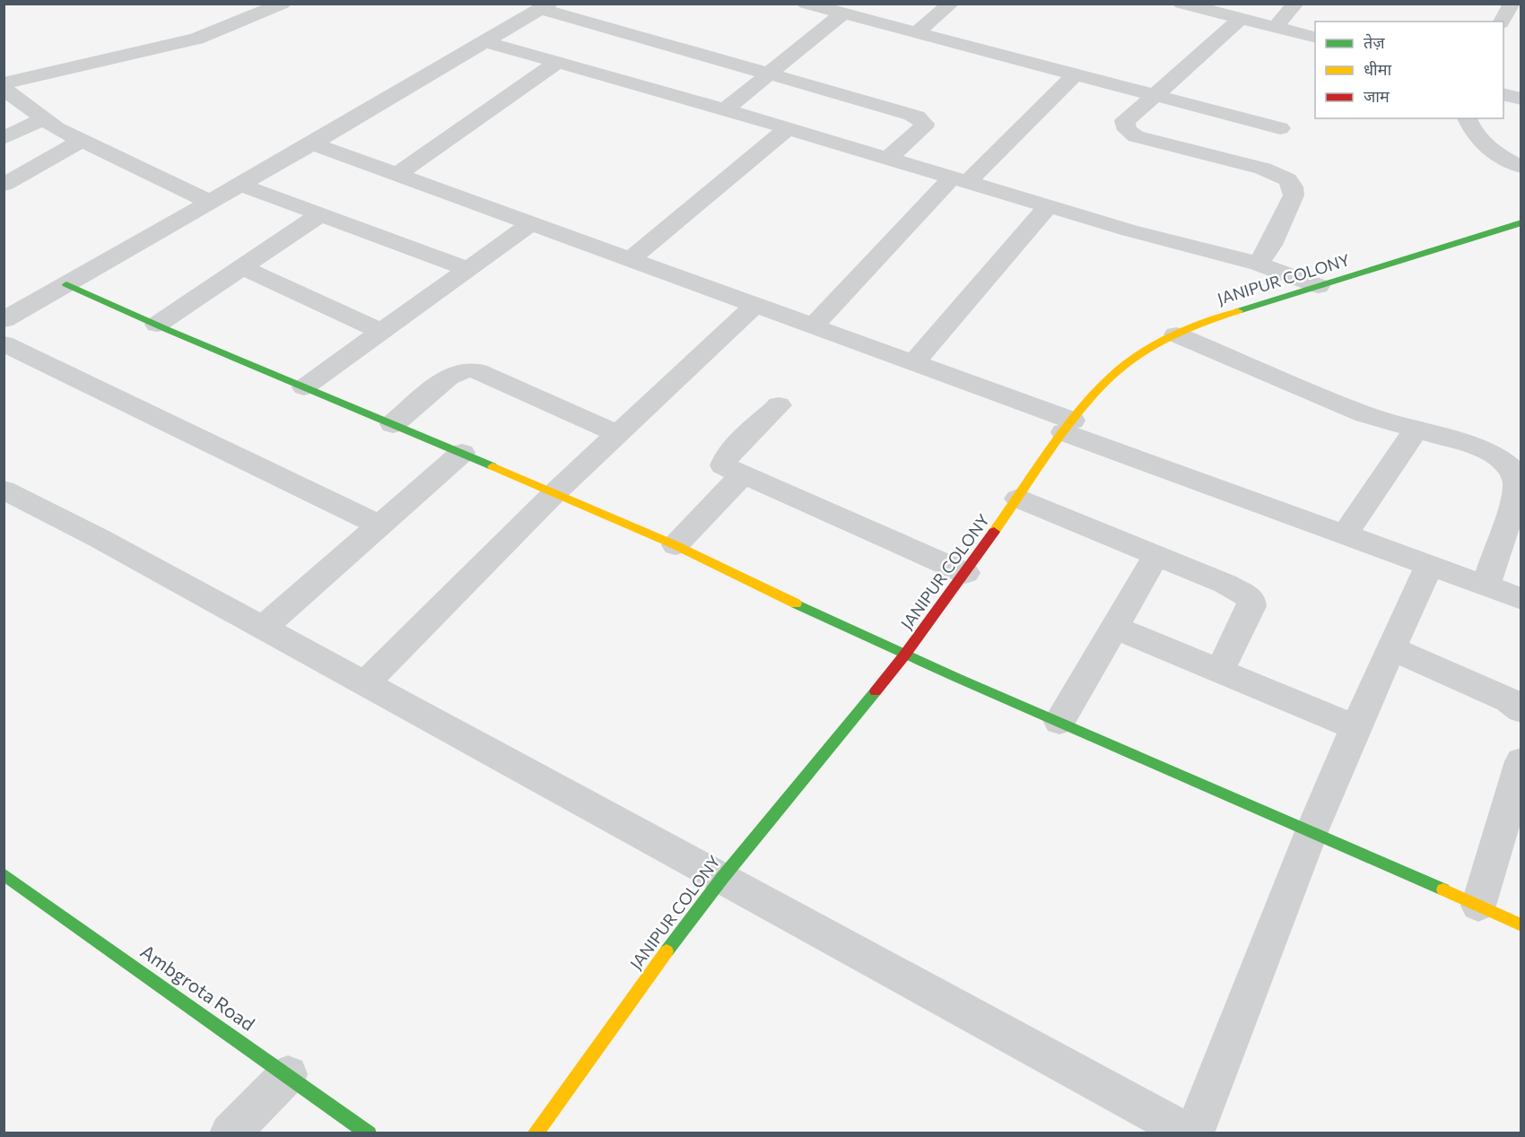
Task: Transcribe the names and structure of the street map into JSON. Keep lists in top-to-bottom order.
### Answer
{
  "streets": {
    "street": ["JANIPUR COLONY", "Ambgrota Road"]
  },
  "legend": ["तेज़", "धीमा", "जाम"]
}
